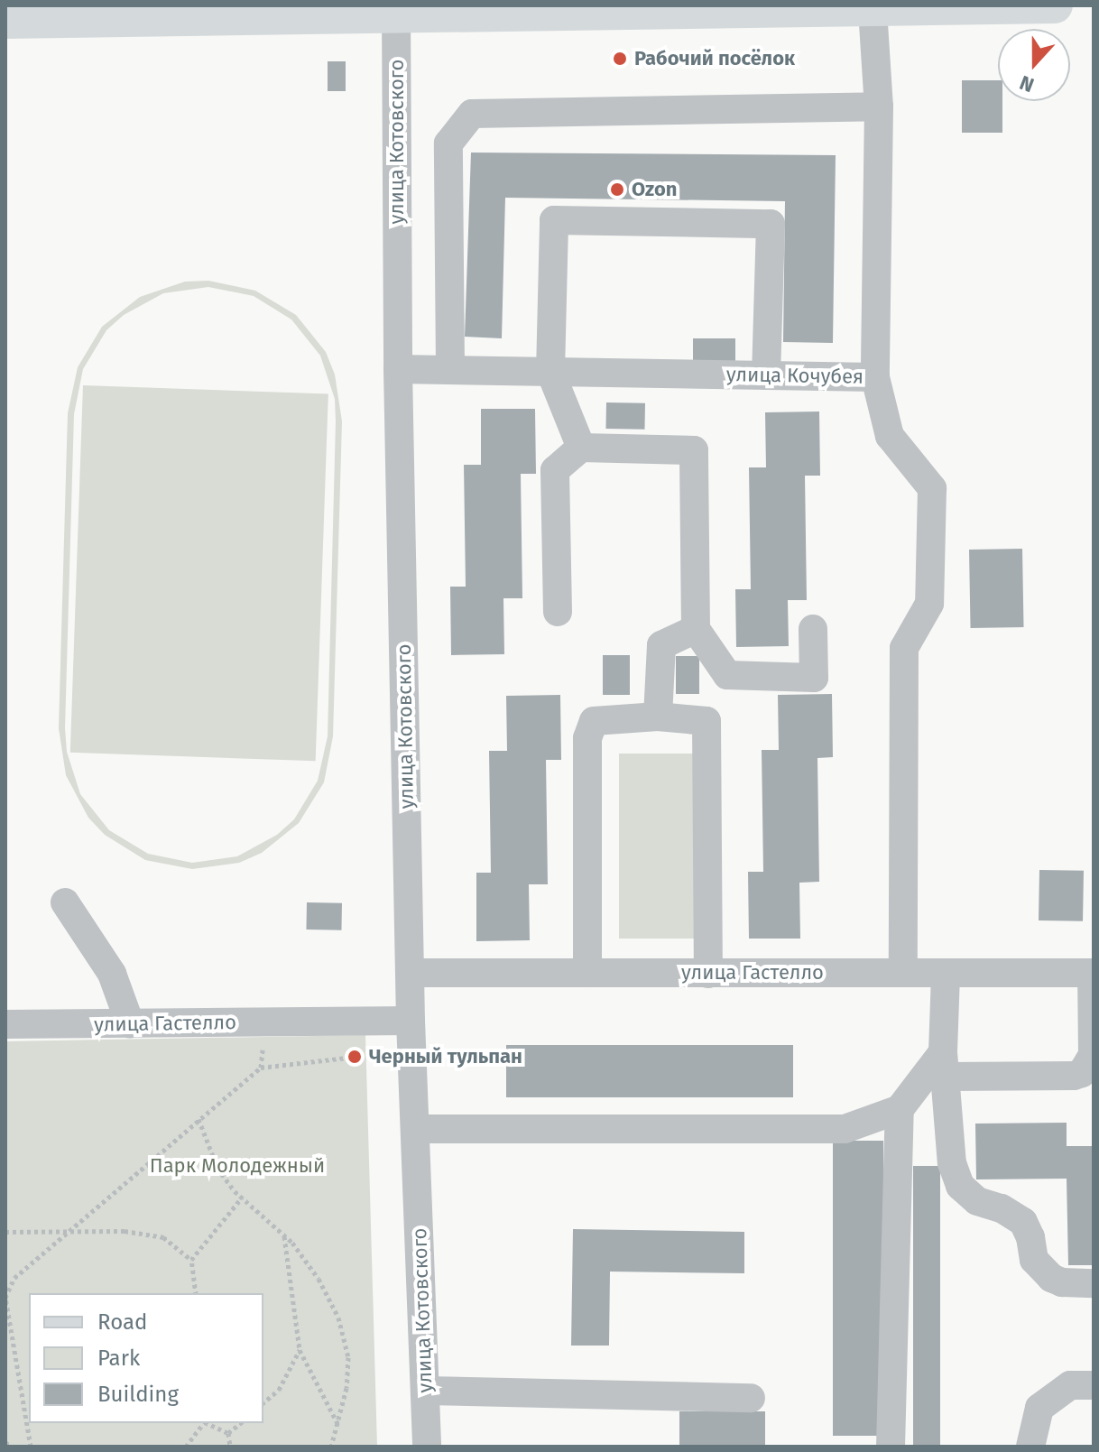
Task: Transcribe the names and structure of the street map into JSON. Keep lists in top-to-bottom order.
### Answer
{
  "streets": {
    "street": ["улица Котовского", "улица Кочубея", "улица Гастелло"]
  },
  "crossings": [
    ["улица Котовского", "улица Кочубея"],
    ["улица Котовского", "улица Гастелло"],
    ["улица Кочубея", "улица Гастелло"]
  ],
  "parks": ["Парк Молодежный"],
  "places": ["Рабочий посёлок", "Ozon", "Черный тульпан"],
  "legend": ["Road", "Park", "Building"],
  "north": "bottom"
}
